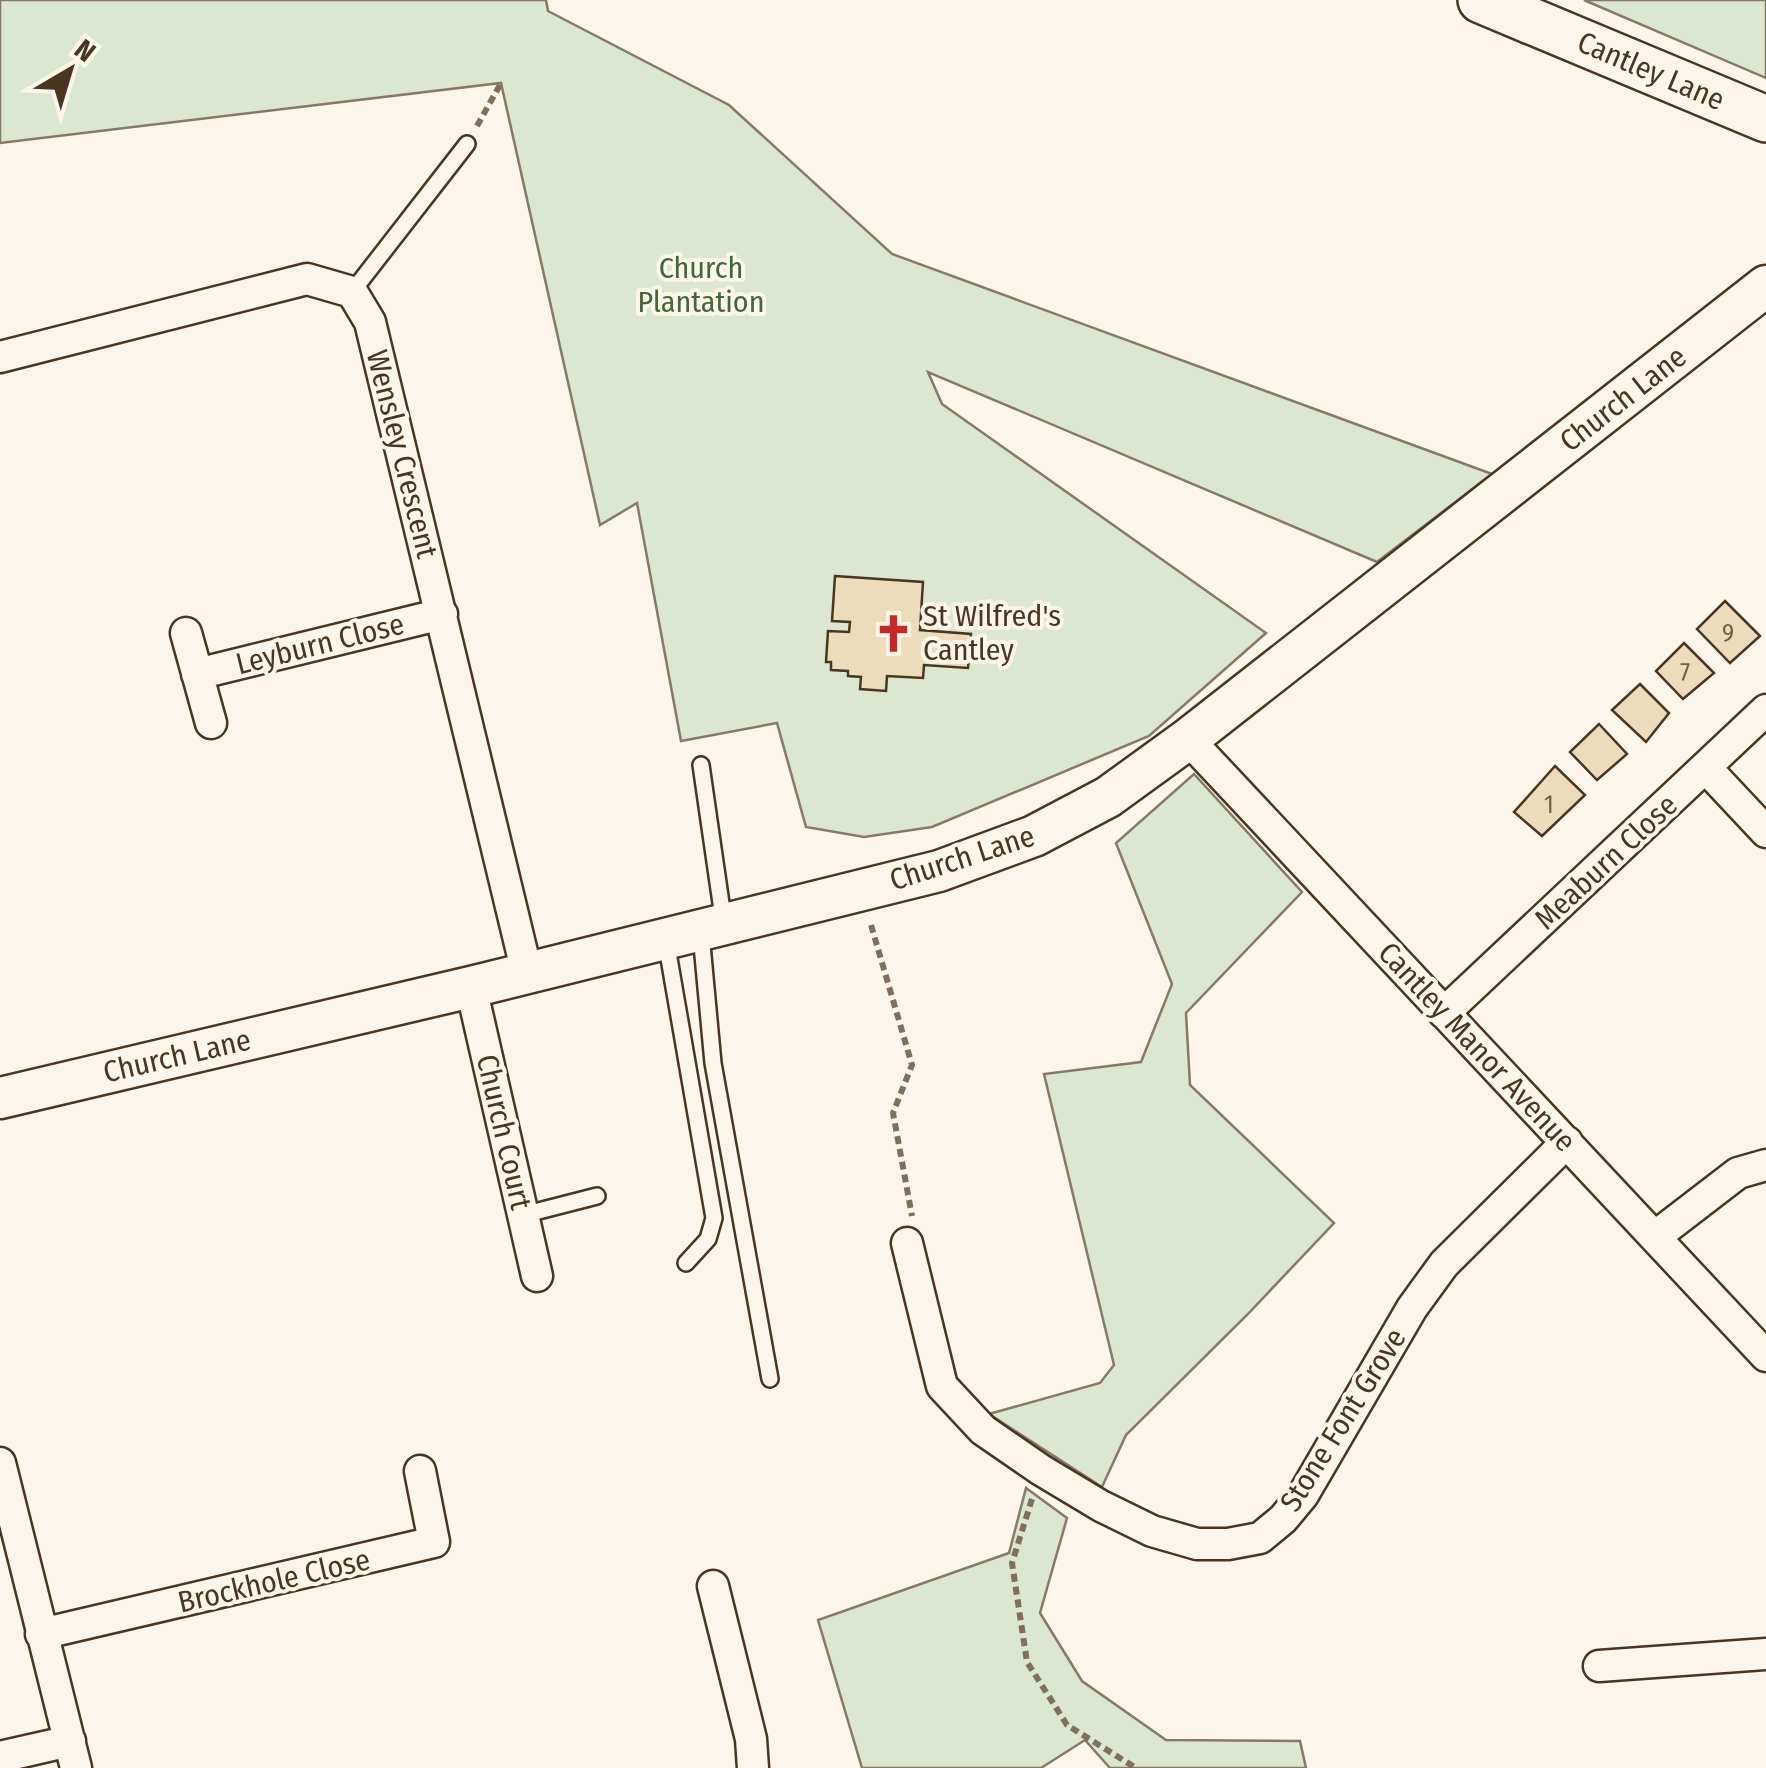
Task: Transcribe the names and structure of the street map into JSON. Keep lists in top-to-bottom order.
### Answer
{
  "streets": {
    "main road": ["Cantley Lane"],
    "street": [
      "Church Lane",
      "Wensley Crescent",
      "Leyburn Close",
      "Meaburn Close",
      "Cantley Manor Avenue",
      "Church Court",
      "Stone Font Grove",
      "Brockhole Close"
    ]
  },
  "crossings": [
    ["Church Lane", "Wensley Crescent"],
    ["Church Lane", "Cantley Manor Avenue"],
    ["Church Lane", "Church Court"],
    ["Wensley Crescent", "Leyburn Close"],
    ["Meaburn Close", "Cantley Manor Avenue"],
    ["Cantley Manor Avenue", "Stone Font Grove"]
  ],
  "parks": ["Church Plantation"],
  "places": {
    "church": ["St Wilfred's Cantley"]
  },
  "house_numbers": ["9", "7", "1"],
  "north": "top right"
}
